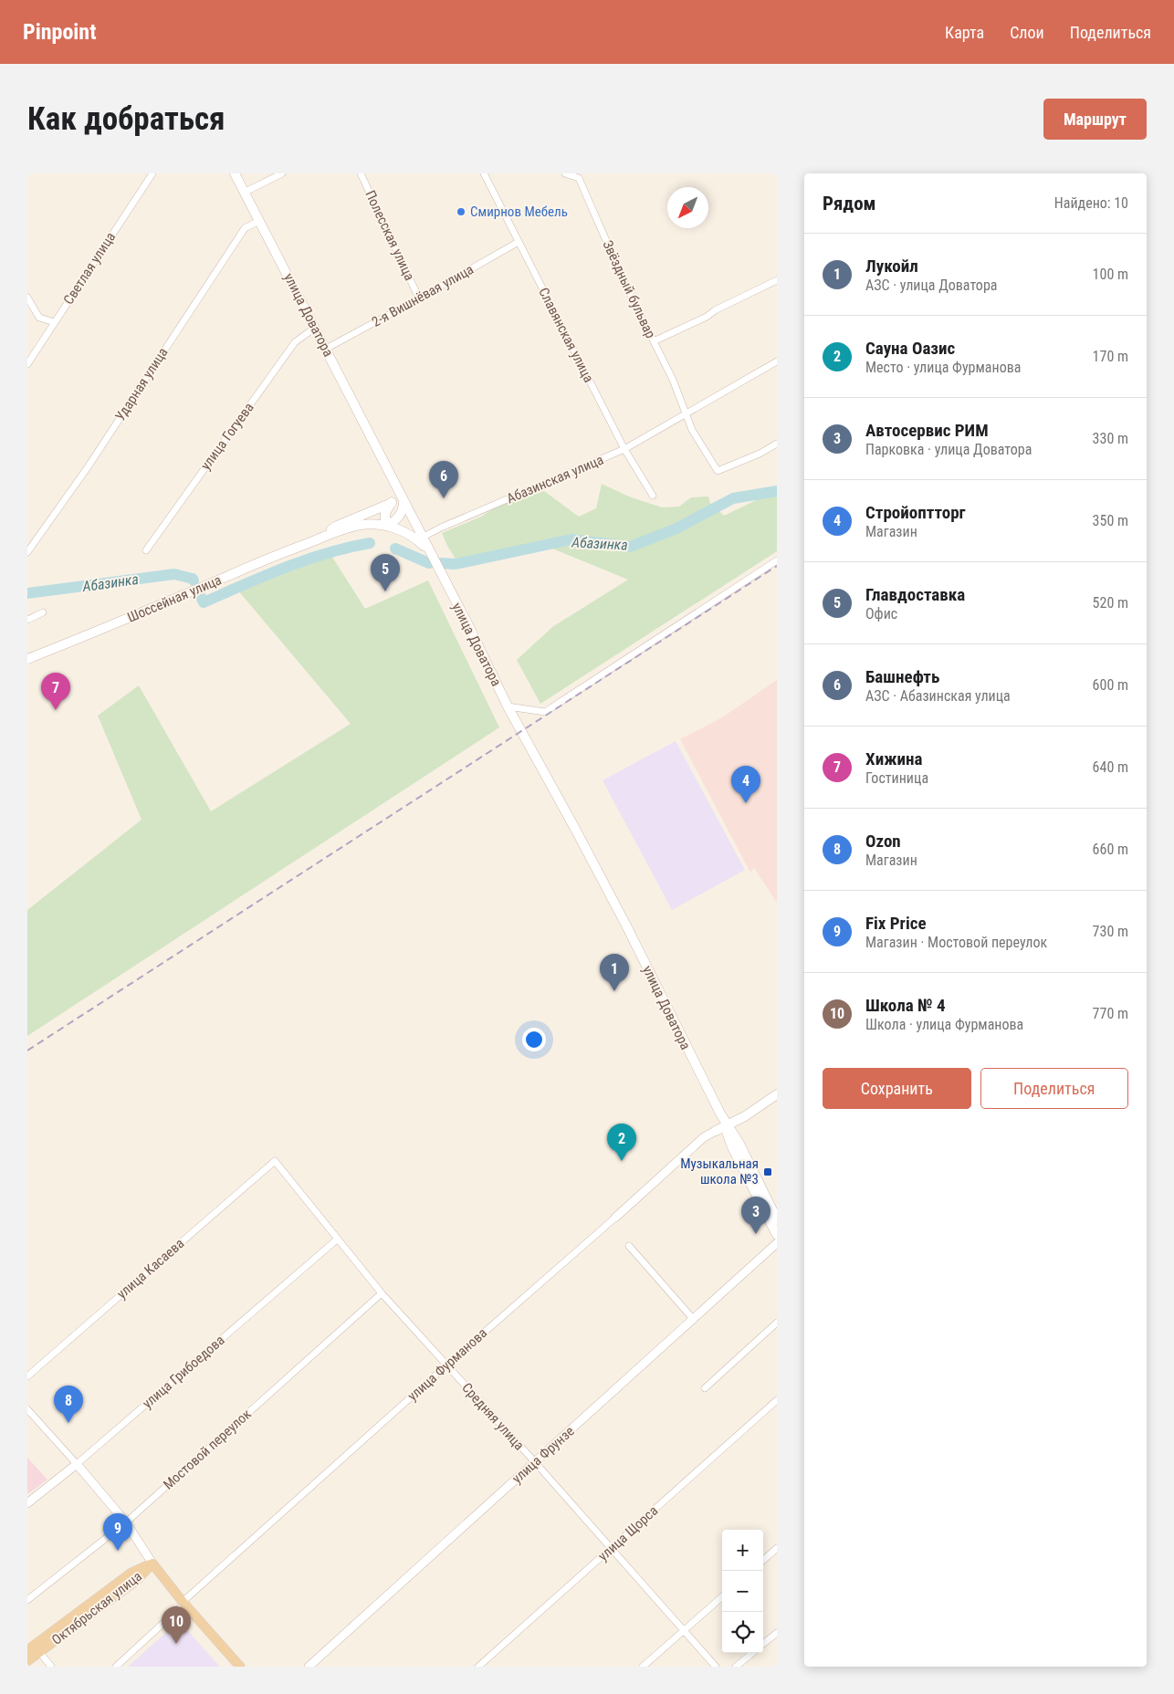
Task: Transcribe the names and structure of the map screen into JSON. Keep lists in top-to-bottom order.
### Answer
{
  "streets": {
    "main road": ["улица Доватора", "Шоссейная улица", "Октябрьская улица"],
    "street": [
      "Полесская улица",
      "Светлая улица",
      "Звёздный бульвар",
      "2-я Вишнёвая улица",
      "Славянская улица",
      "Ударная улица",
      "улица Гогуева",
      "Абазинская улица",
      "улица Касаева",
      "улица Фурманова",
      "улица Грибоедова",
      "Средняя улица",
      "Мостовой переулок",
      "улица Фрунзе",
      "улица Щорса"
    ]
  },
  "crossings": [
    ["Полесская улица", "2-я Вишнёвая улица"],
    ["Звёздный бульвар", "Абазинская улица"],
    ["2-я Вишнёвая улица", "улица Доватора"],
    ["2-я Вишнёвая улица", "Славянская улица"],
    ["улица Доватора", "Ударная улица"],
    ["улица Доватора", "улица Гогуева"],
    ["улица Доватора", "Абазинская улица"],
    ["улица Доватора", "улица Фурманова"],
    ["Славянская улица", "Абазинская улица"],
    ["улица Касаева", "Средняя улица"],
    ["улица Фурманова", "Средняя улица"],
    ["улица Грибоедова", "Средняя улица"],
    ["Средняя улица", "Мостовой переулок"],
    ["Средняя улица", "улица Фрунзе"],
    ["Средняя улица", "улица Щорса"]
  ],
  "water": ["Абазинка"],
  "places": {
    "other": ["Смирнов Мебель"],
    "transit": ["Музыкальная школа №3"]
  },
  "north": "bottom left",
  "page": {
    "header": "Pinpoint",
    "nav": ["Карта", "Слои", "Поделиться"],
    "buttons": [
      "Маршрут",
      ["Сохранить", "Поделиться"]
    ],
    "title": "Как добраться",
    "heading": ["Рядом", "Найдено: 10"],
    "list": [
      {
        "mark": "1",
        "name": "Лукойл",
        "note": "АЗС · улица Доватора",
        "value": "100 m"
      },
      {
        "mark": "2",
        "name": "Сауна Оазис",
        "note": "Место · улица Фурманова",
        "value": "170 m"
      },
      {
        "mark": "3",
        "name": "Автосервис РИМ",
        "note": "Парковка · улица Доватора",
        "value": "330 m"
      },
      {
        "mark": "4",
        "name": "Стройоптторг",
        "note": "Магазин",
        "value": "350 m"
      },
      {
        "mark": "5",
        "name": "Главдоставка",
        "note": "Офис",
        "value": "520 m"
      },
      {
        "mark": "6",
        "name": "Башнефть",
        "note": "АЗС · Абазинская улица",
        "value": "600 m"
      },
      {
        "mark": "7",
        "name": "Хижина",
        "note": "Гостиница",
        "value": "640 m"
      },
      {
        "mark": "8",
        "name": "Ozon",
        "note": "Магазин",
        "value": "660 m"
      },
      {
        "mark": "9",
        "name": "Fix Price",
        "note": "Магазин · Мостовой переулок",
        "value": "730 m"
      },
      {
        "mark": "10",
        "name": "Школа № 4",
        "note": "Школа · улица Фурманова",
        "value": "770 m"
      }
    ],
    "pins": [
      "6",
      "5",
      "7",
      "4",
      "1",
      "2",
      "3",
      "8",
      "9",
      "10"
    ],
    "map_buttons": ["+", "−"]
  }
}
